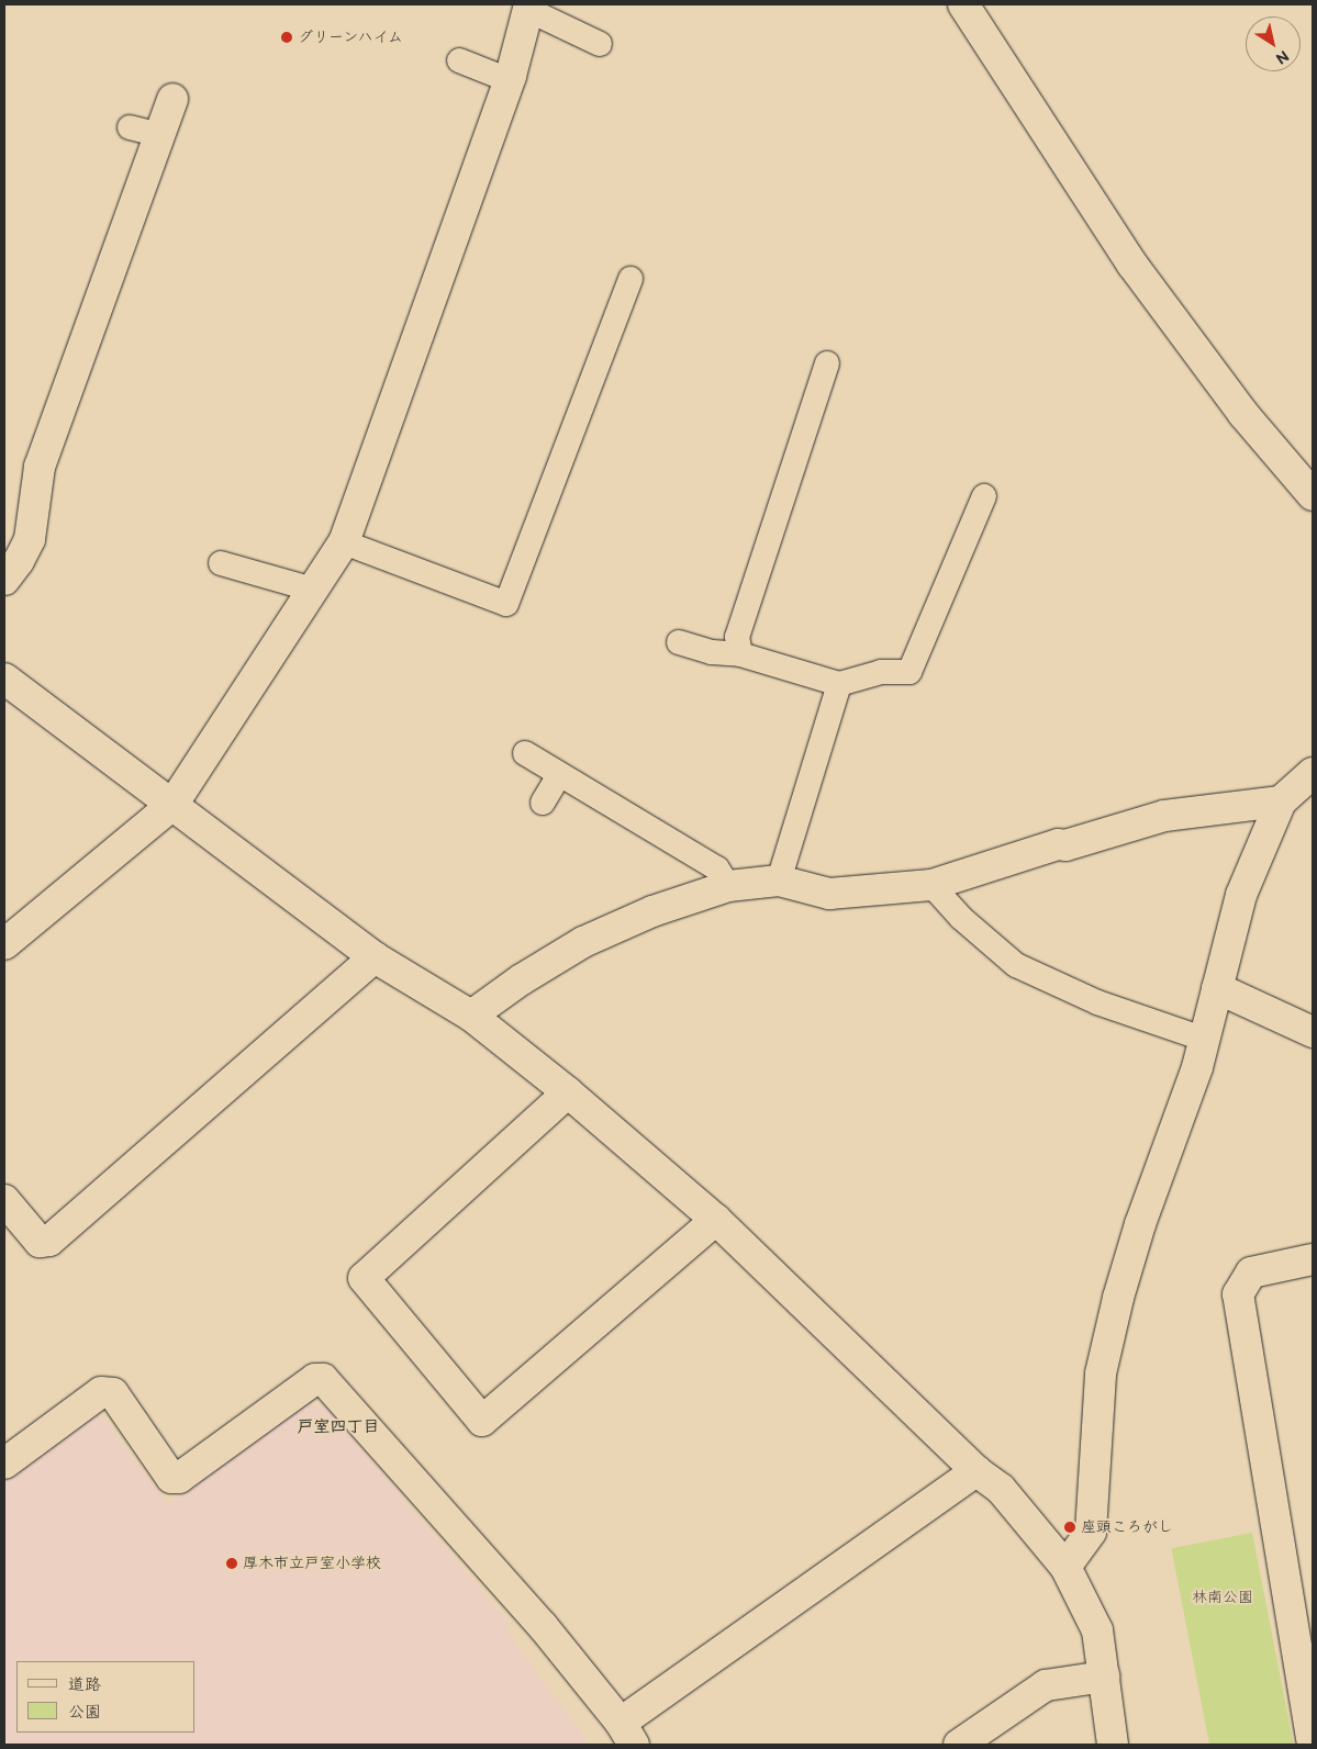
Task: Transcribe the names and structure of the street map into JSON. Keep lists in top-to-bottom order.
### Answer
{
  "districts": ["戸室四丁目"],
  "parks": ["林南公園"],
  "places": ["グリーンハイム", "座頭ころがし", "厚木市立戸室小学校"],
  "legend": ["道路", "公園"],
  "north": "bottom right"
}
